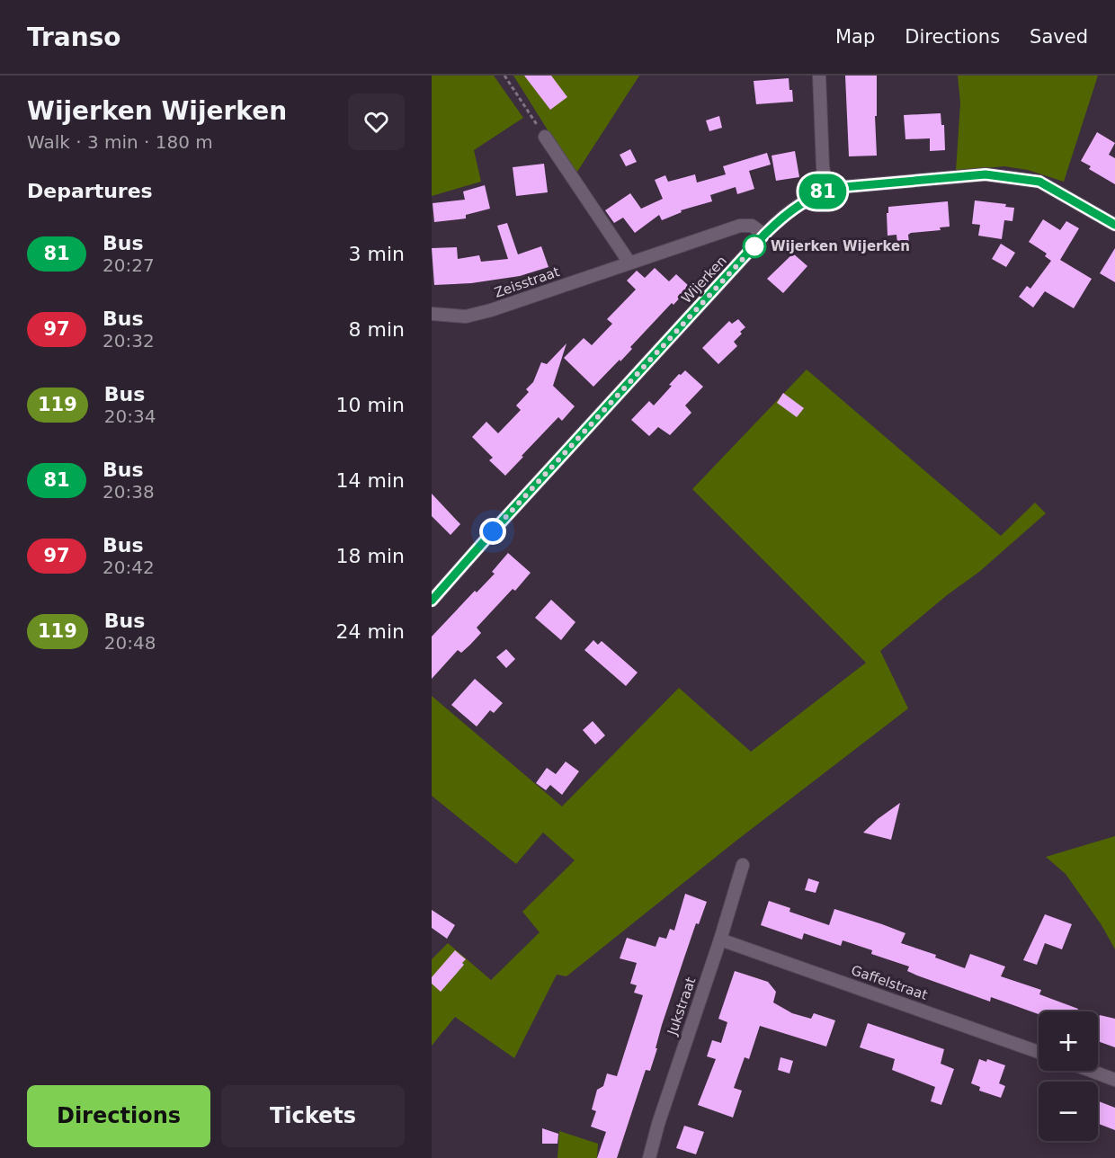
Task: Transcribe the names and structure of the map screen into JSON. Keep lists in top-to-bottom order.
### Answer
{
  "streets": {
    "street": [
      "Wijerken",
      "Zeisstraat",
      "Gaffelstraat",
      "Jukstraat"
    ]
  },
  "crossings": [
    ["Wijerken", "Zeisstraat"],
    ["Gaffelstraat", "Jukstraat"]
  ],
  "places": ["Wijerken Wijerken"],
  "lines": ["bus line 81"],
  "page": {
    "header": "Transo",
    "nav": ["Map", "Directions", "Saved"],
    "heading": [
      ["Wijerken Wijerken", "Walk · 3 min · 180 m"],
      "Departures"
    ],
    "on_map": "81",
    "list": [
      {
        "mark": "81",
        "name": "Bus",
        "note": "20:27",
        "value": "3 min"
      },
      {
        "mark": "97",
        "name": "Bus",
        "note": "20:32",
        "value": "8 min"
      },
      {
        "mark": "119",
        "name": "Bus",
        "note": "20:34",
        "value": "10 min"
      },
      {
        "mark": "81",
        "name": "Bus",
        "note": "20:38",
        "value": "14 min"
      },
      {
        "mark": "97",
        "name": "Bus",
        "note": "20:42",
        "value": "18 min"
      },
      {
        "mark": "119",
        "name": "Bus",
        "note": "20:48",
        "value": "24 min"
      }
    ],
    "map_buttons": ["+", "−"],
    "buttons": ["Directions", "Tickets"]
  }
}
